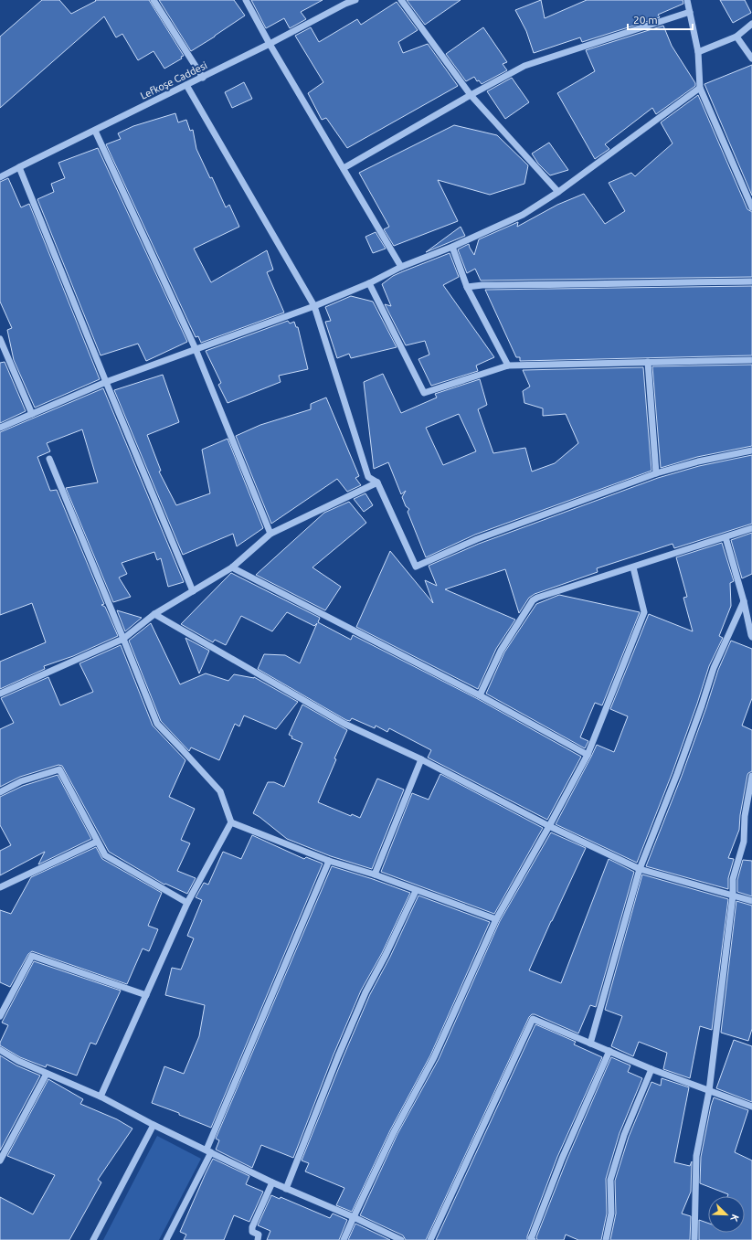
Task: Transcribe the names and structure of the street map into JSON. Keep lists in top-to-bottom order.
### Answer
{
  "streets": {
    "street": ["Lefkoşe Caddesi"]
  },
  "scale_bar": "20 m",
  "north": "bottom right"
}
